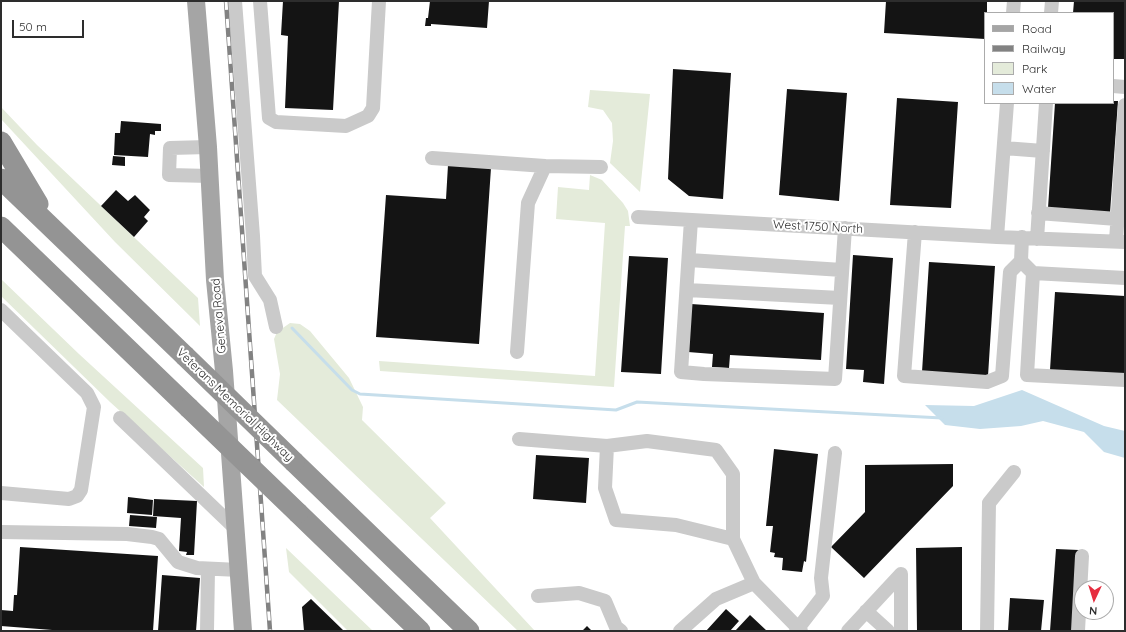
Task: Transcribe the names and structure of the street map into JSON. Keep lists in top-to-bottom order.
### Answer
{
  "streets": {
    "highway": ["Veterans Memorial Highway"],
    "main road": ["Geneva Road"],
    "street": ["West 1750 North"]
  },
  "legend": [
    "Road",
    "Railway",
    "Park",
    "Water"
  ],
  "scale_bar": "50 m",
  "north": "bottom"
}
